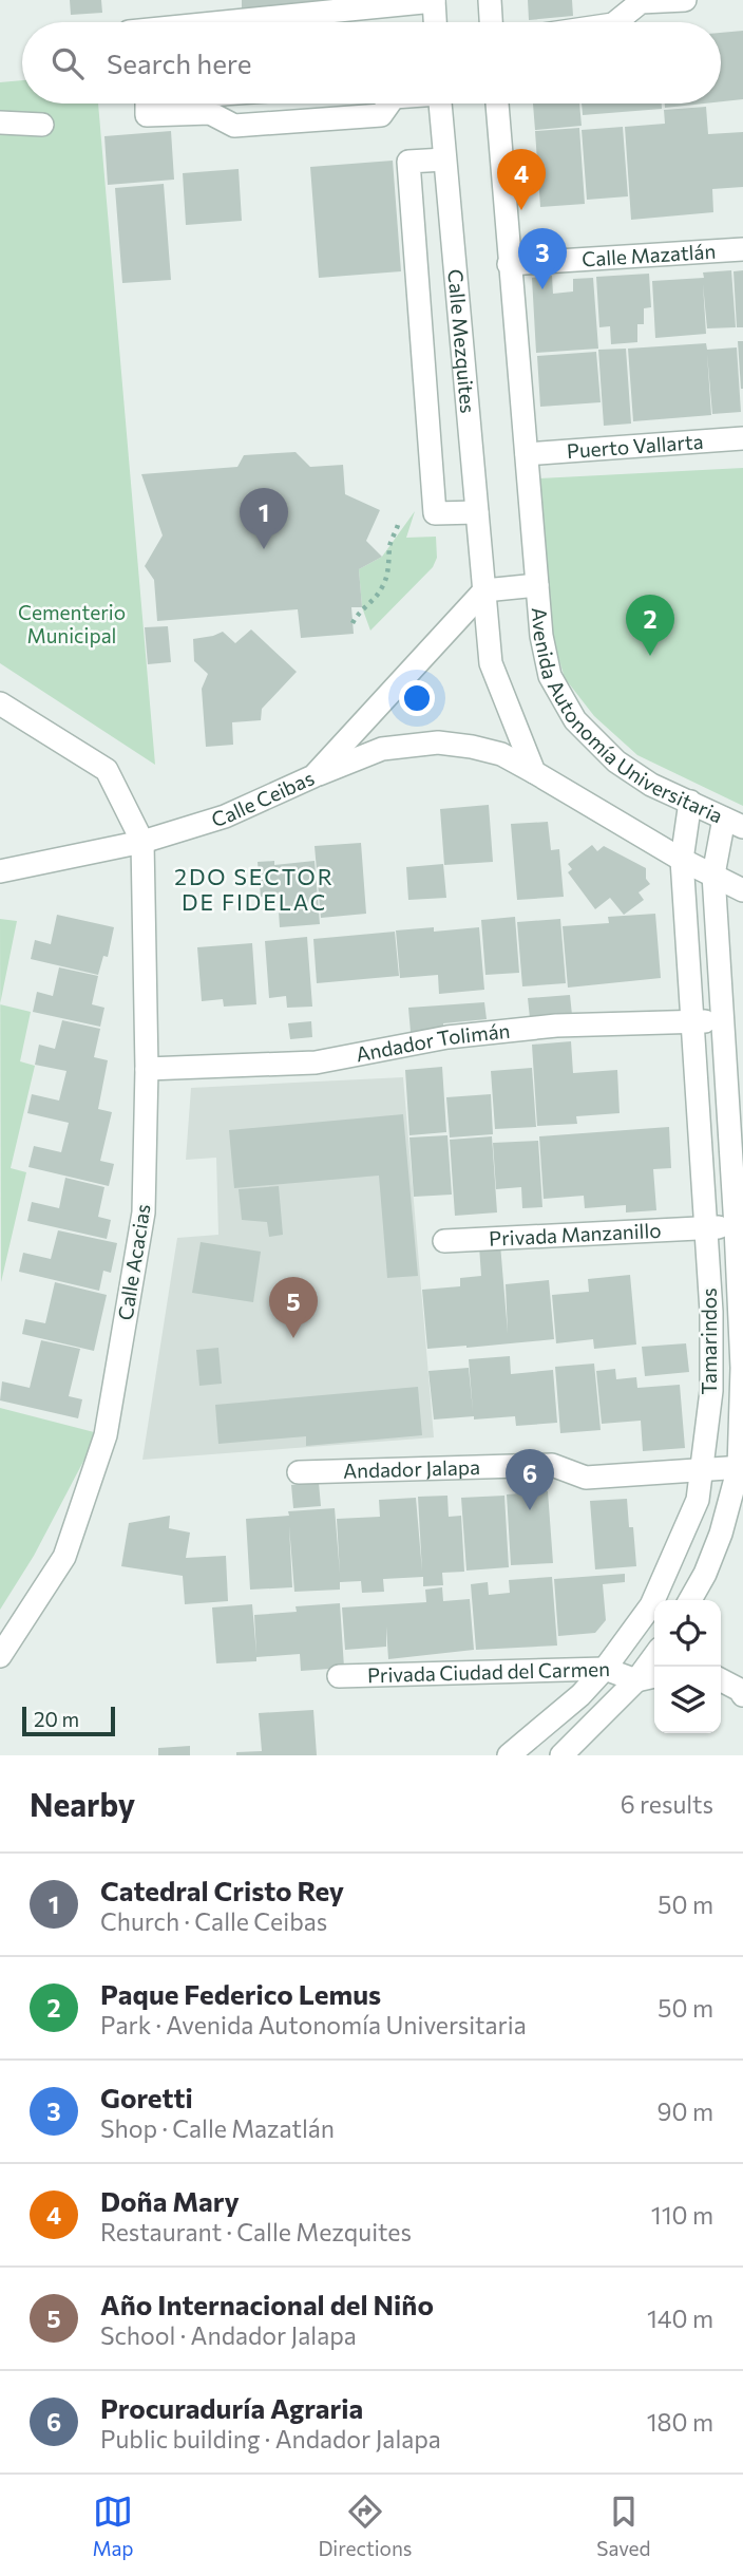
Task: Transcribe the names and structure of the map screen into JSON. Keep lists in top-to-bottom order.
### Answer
{
  "streets": {
    "street": [
      "Calle Mazatlán",
      "Calle Mezquites",
      "Puerto Vallarta",
      "Avenida Autonomía Universitaria",
      "Calle Ceibas",
      "Andador Tolimán",
      "Privada Manzanillo",
      "Calle Acacias",
      "Tamarindos",
      "Andador Jalapa",
      "Privada Ciudad del Carmen"
    ]
  },
  "crossings": [
    ["Calle Mezquites", "Calle Ceibas"],
    ["Avenida Autonomía Universitaria", "Tamarindos"],
    ["Calle Ceibas", "Calle Acacias"],
    ["Andador Tolimán", "Calle Acacias"],
    ["Andador Tolimán", "Tamarindos"],
    ["Privada Manzanillo", "Tamarindos"],
    ["Tamarindos", "Andador Jalapa"],
    ["Tamarindos", "Privada Ciudad del Carmen"]
  ],
  "districts": ["2DO SECTOR DE FIDELAC"],
  "parks": ["Cementerio Municipal"],
  "scale_bar": "20 m",
  "page": {
    "search": "Search here",
    "pins": [
      "4",
      "3",
      "1",
      "2",
      "5",
      "6"
    ],
    "scale": "20 m",
    "heading": ["Nearby", "6 results"],
    "list": [
      {
        "mark": "1",
        "name": "Catedral Cristo Rey",
        "note": "Church · Calle Ceibas",
        "value": "50 m"
      },
      {
        "mark": "2",
        "name": "Paque Federico Lemus",
        "note": "Park · Avenida Autonomía Universitaria",
        "value": "50 m"
      },
      {
        "mark": "3",
        "name": "Goretti",
        "note": "Shop · Calle Mazatlán",
        "value": "90 m"
      },
      {
        "mark": "4",
        "name": "Doña Mary",
        "note": "Restaurant · Calle Mezquites",
        "value": "110 m"
      },
      {
        "mark": "5",
        "name": "Año Internacional del Niño",
        "note": "School · Andador Jalapa",
        "value": "140 m"
      },
      {
        "mark": "6",
        "name": "Procuraduría Agraria",
        "note": "Public building · Andador Jalapa",
        "value": "180 m"
      }
    ],
    "nav": ["Map", "Directions", "Saved"]
  }
}
